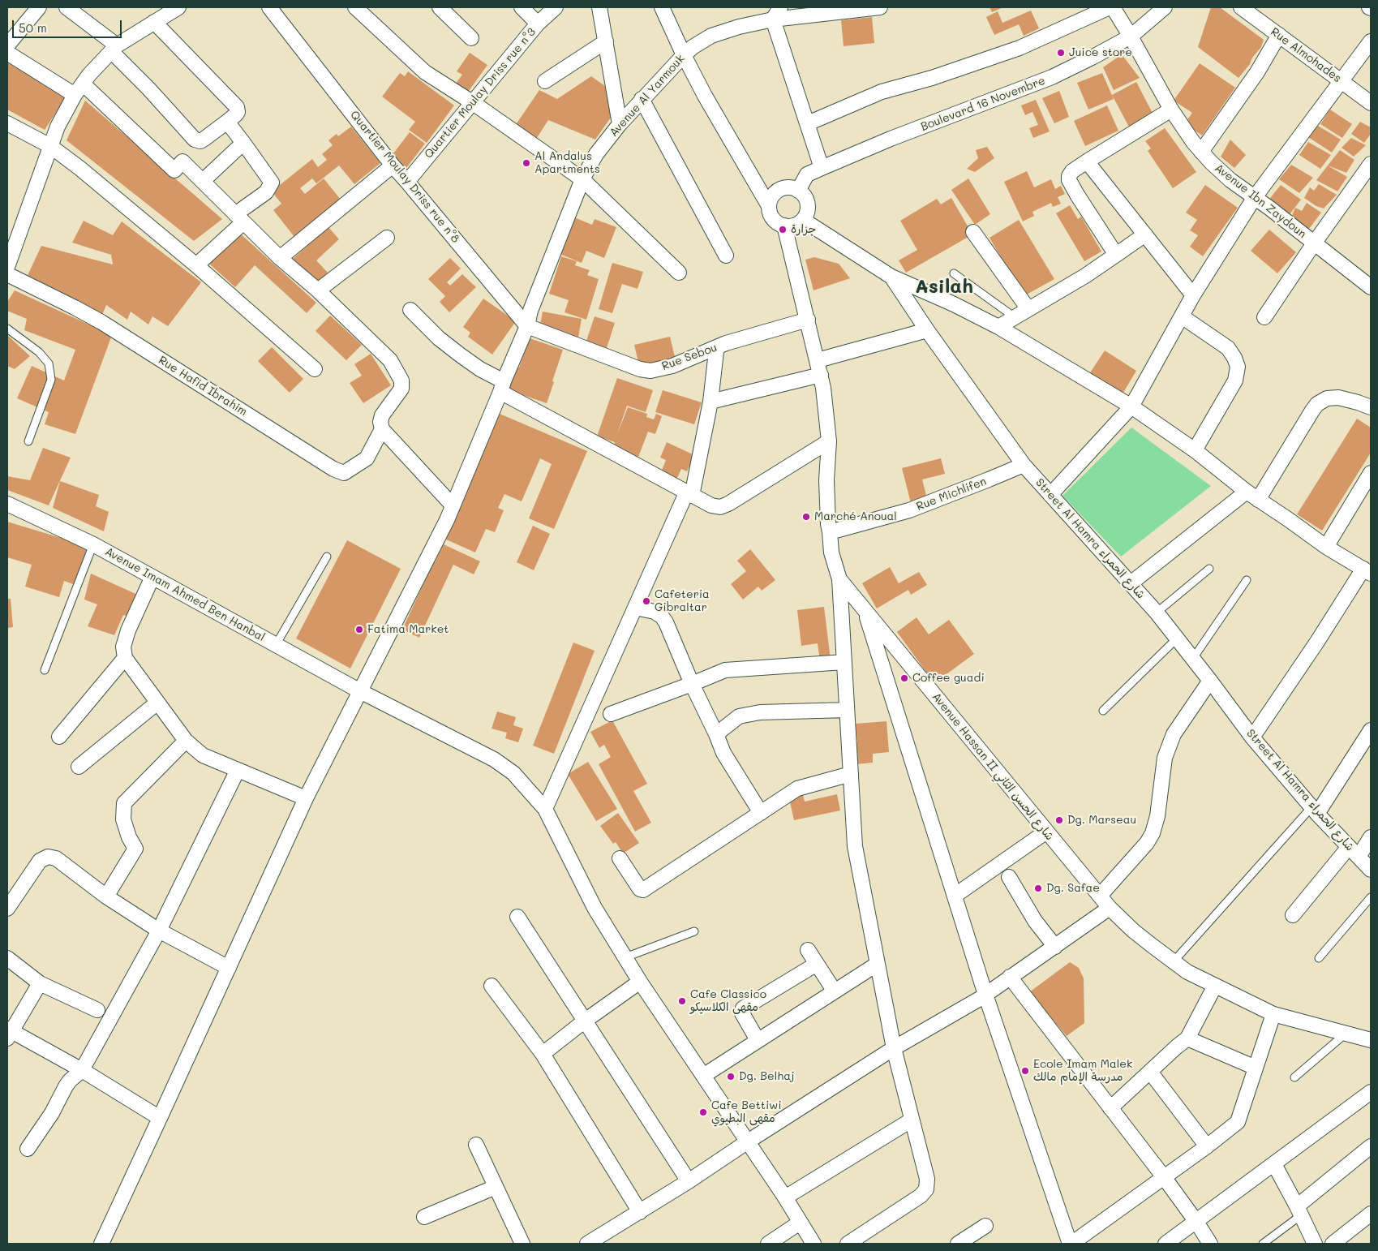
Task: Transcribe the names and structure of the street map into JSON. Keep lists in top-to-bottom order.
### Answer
{
  "streets": {
    "street": [
      "Rue Almohades",
      "Quartier Moulay Driss rue n°3",
      "Avenue Al Yarmouk",
      "Boulevard 16 Novembre",
      "Quartier Moulay Driss rue n°8",
      "Avenue Ibn Zaydoun",
      "Rue Sebou",
      "Rue Hafid Ibrahim",
      "Rue Michlifen",
      "Street Al Hamra شارع الحمراء",
      "Avenue Imam Ahmed Ben Hanbal",
      "Avenue Hassan II شارع الحسن الثاني"
    ]
  },
  "crossings": [
    ["Quartier Moulay Driss rue n°3", "Quartier Moulay Driss rue n°8"],
    ["Avenue Al Yarmouk", "Quartier Moulay Driss rue n°8"],
    ["Avenue Al Yarmouk", "Rue Sebou"],
    ["Avenue Al Yarmouk", "Avenue Imam Ahmed Ben Hanbal"],
    ["Boulevard 16 Novembre", "Avenue Ibn Zaydoun"],
    ["Boulevard 16 Novembre", "Street Al Hamra شارع الحمراء"],
    ["Boulevard 16 Novembre", "Avenue Hassan II شارع الحسن الثاني"],
    ["Quartier Moulay Driss rue n°8", "Rue Sebou"],
    ["Rue Sebou", "Avenue Hassan II شارع الحسن الثاني"],
    ["Rue Michlifen", "Street Al Hamra شارع الحمراء"],
    ["Rue Michlifen", "Avenue Hassan II شارع الحسن الثاني"],
    ["Street Al Hamra شارع الحمراء", "Avenue Hassan II شارع الحسن الثاني"]
  ],
  "districts": ["Asilah"],
  "places": [
    "Juice store",
    "Al Andalus Apartments",
    "جزارة",
    "Marché Anoual",
    "Cafeteria Gibraltar",
    "Fatima Market",
    "Coffee guadi",
    "Dg. Marseau",
    "Dg. Safae",
    "Cafe Classico مقهى الكلاسيكو",
    "Ecole Imam Malek مدرسة الإمام مالك",
    "Dg. Belhaj",
    "Cafe Bettiwi مقهى البطيوي"
  ],
  "scale_bar": "50 m"
}
